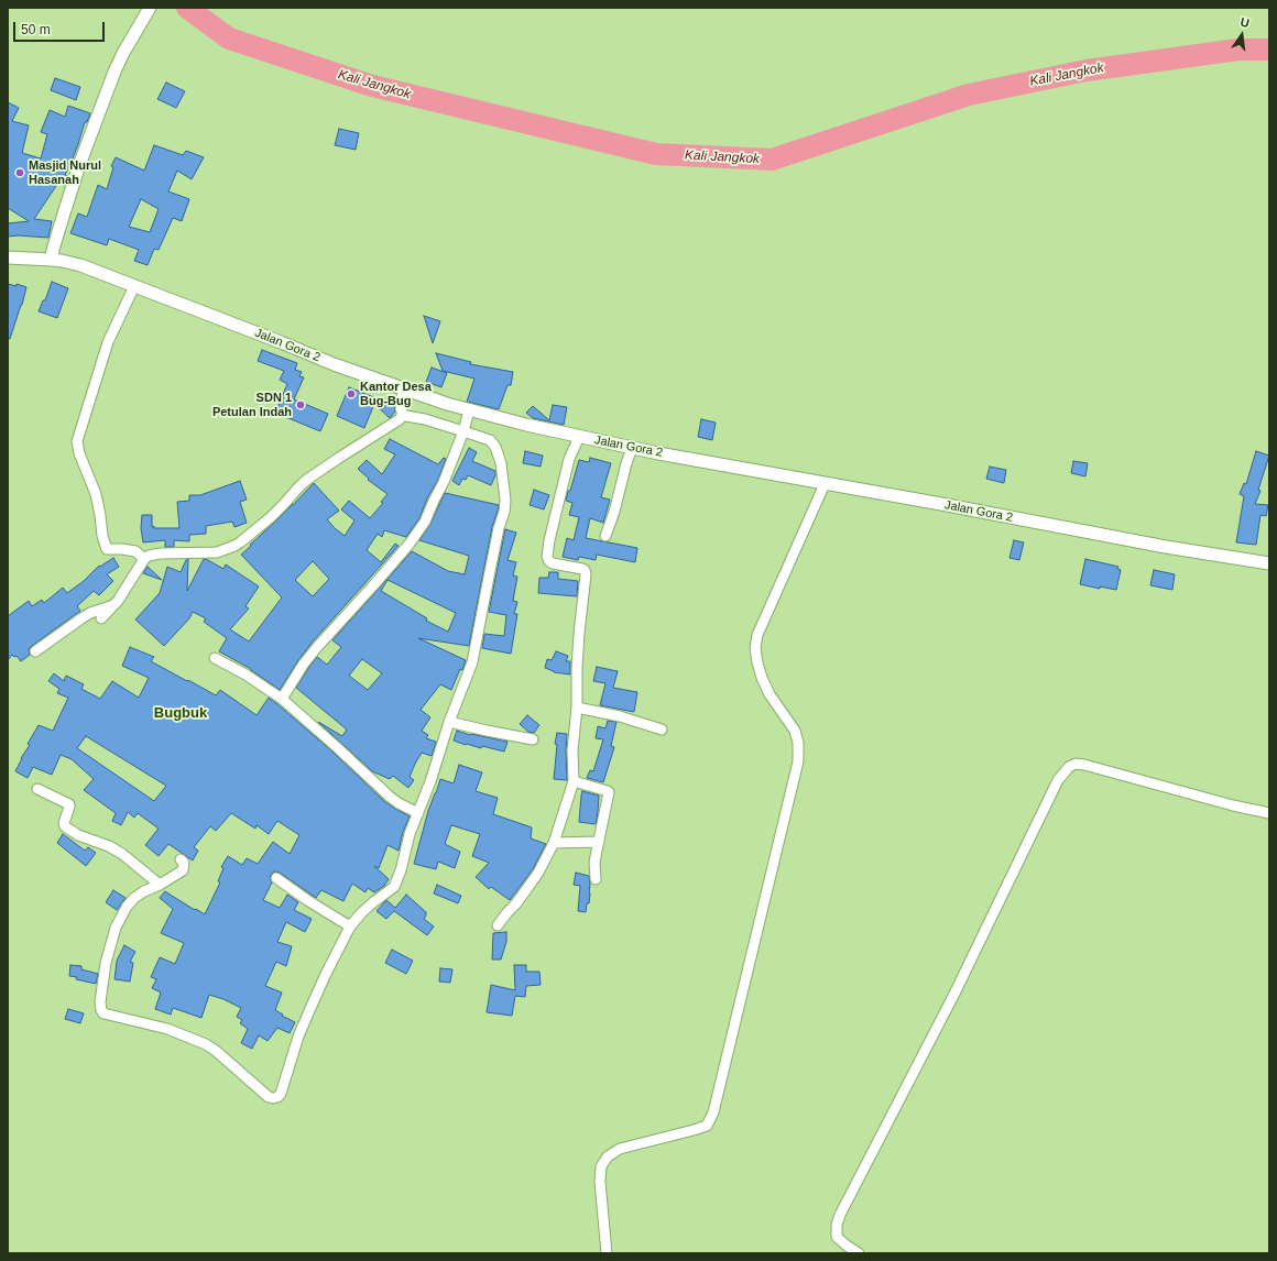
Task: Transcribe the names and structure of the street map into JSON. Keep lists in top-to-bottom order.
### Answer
{
  "streets": {
    "street": ["Jalan Gora 2"]
  },
  "districts": ["Bugbuk"],
  "water": ["Kali Jangkok"],
  "places": ["Masjid Nurul Hasanah", "Kantor Desa Bug-Bug", "SDN 1 Petulan Indah"],
  "scale_bar": "50 m",
  "north": "top"
}
